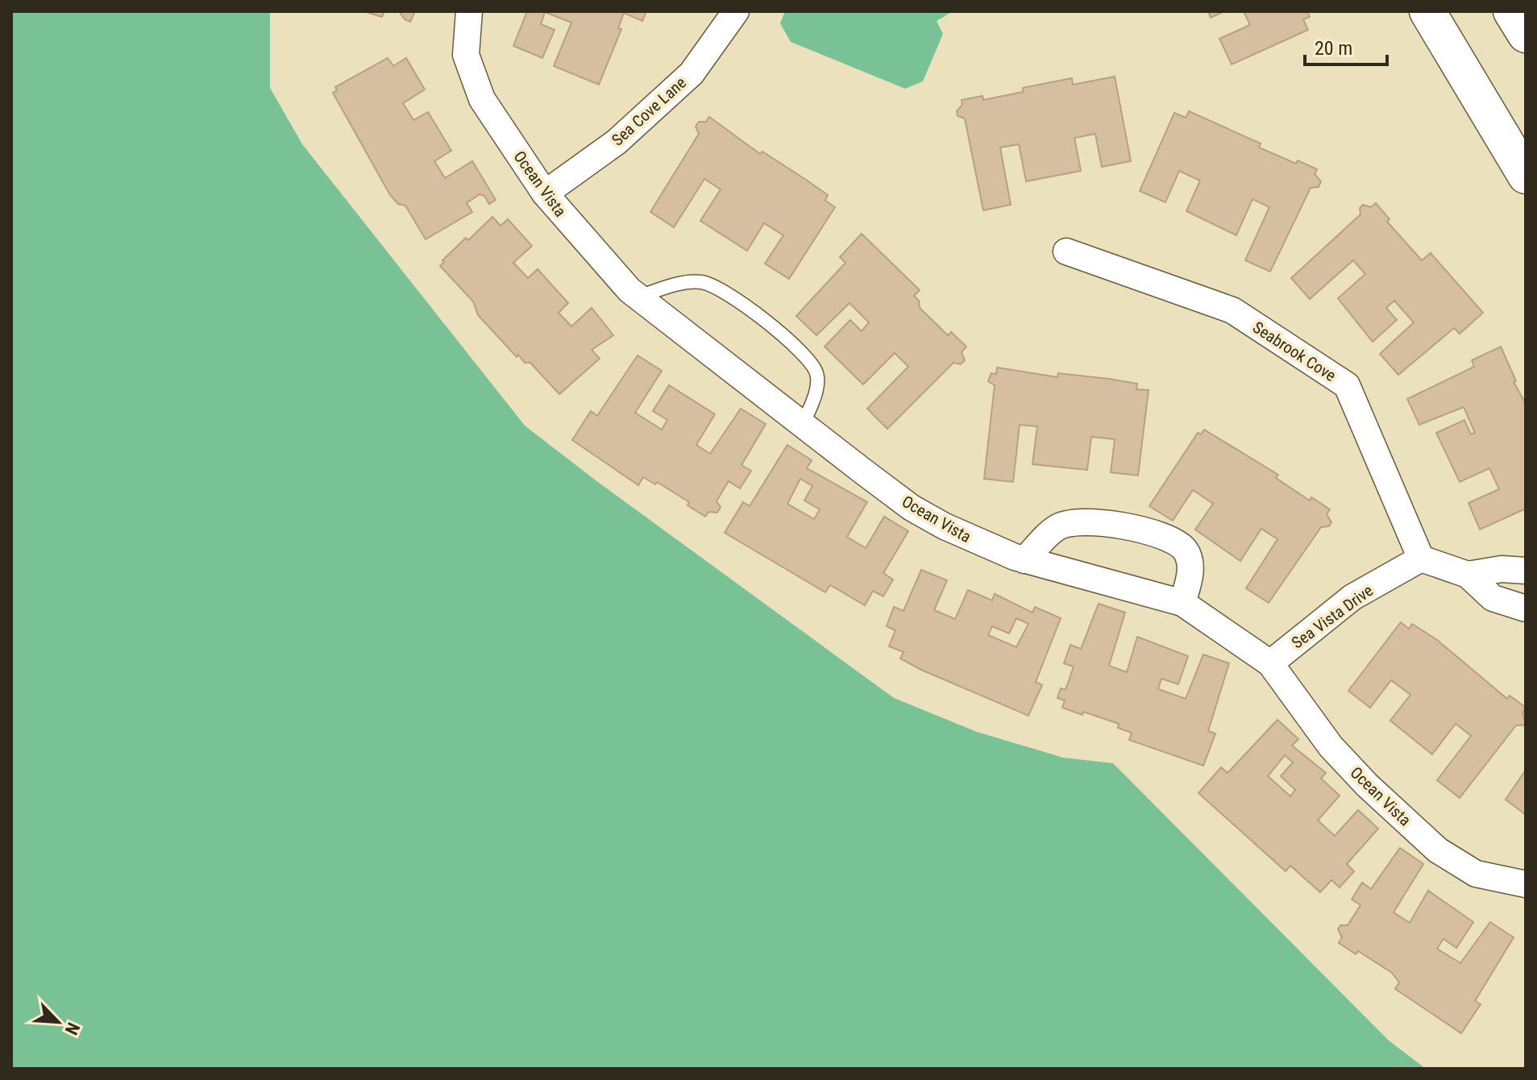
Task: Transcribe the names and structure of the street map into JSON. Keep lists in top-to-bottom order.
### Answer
{
  "streets": {
    "street": [
      "Sea Cove Lane",
      "Ocean Vista",
      "Seabrook Cove",
      "Sea Vista Drive"
    ]
  },
  "crossings": [
    ["Sea Cove Lane", "Ocean Vista"],
    ["Ocean Vista", "Sea Vista Drive"],
    ["Seabrook Cove", "Sea Vista Drive"]
  ],
  "scale_bar": "20 m",
  "north": "bottom right"
}
